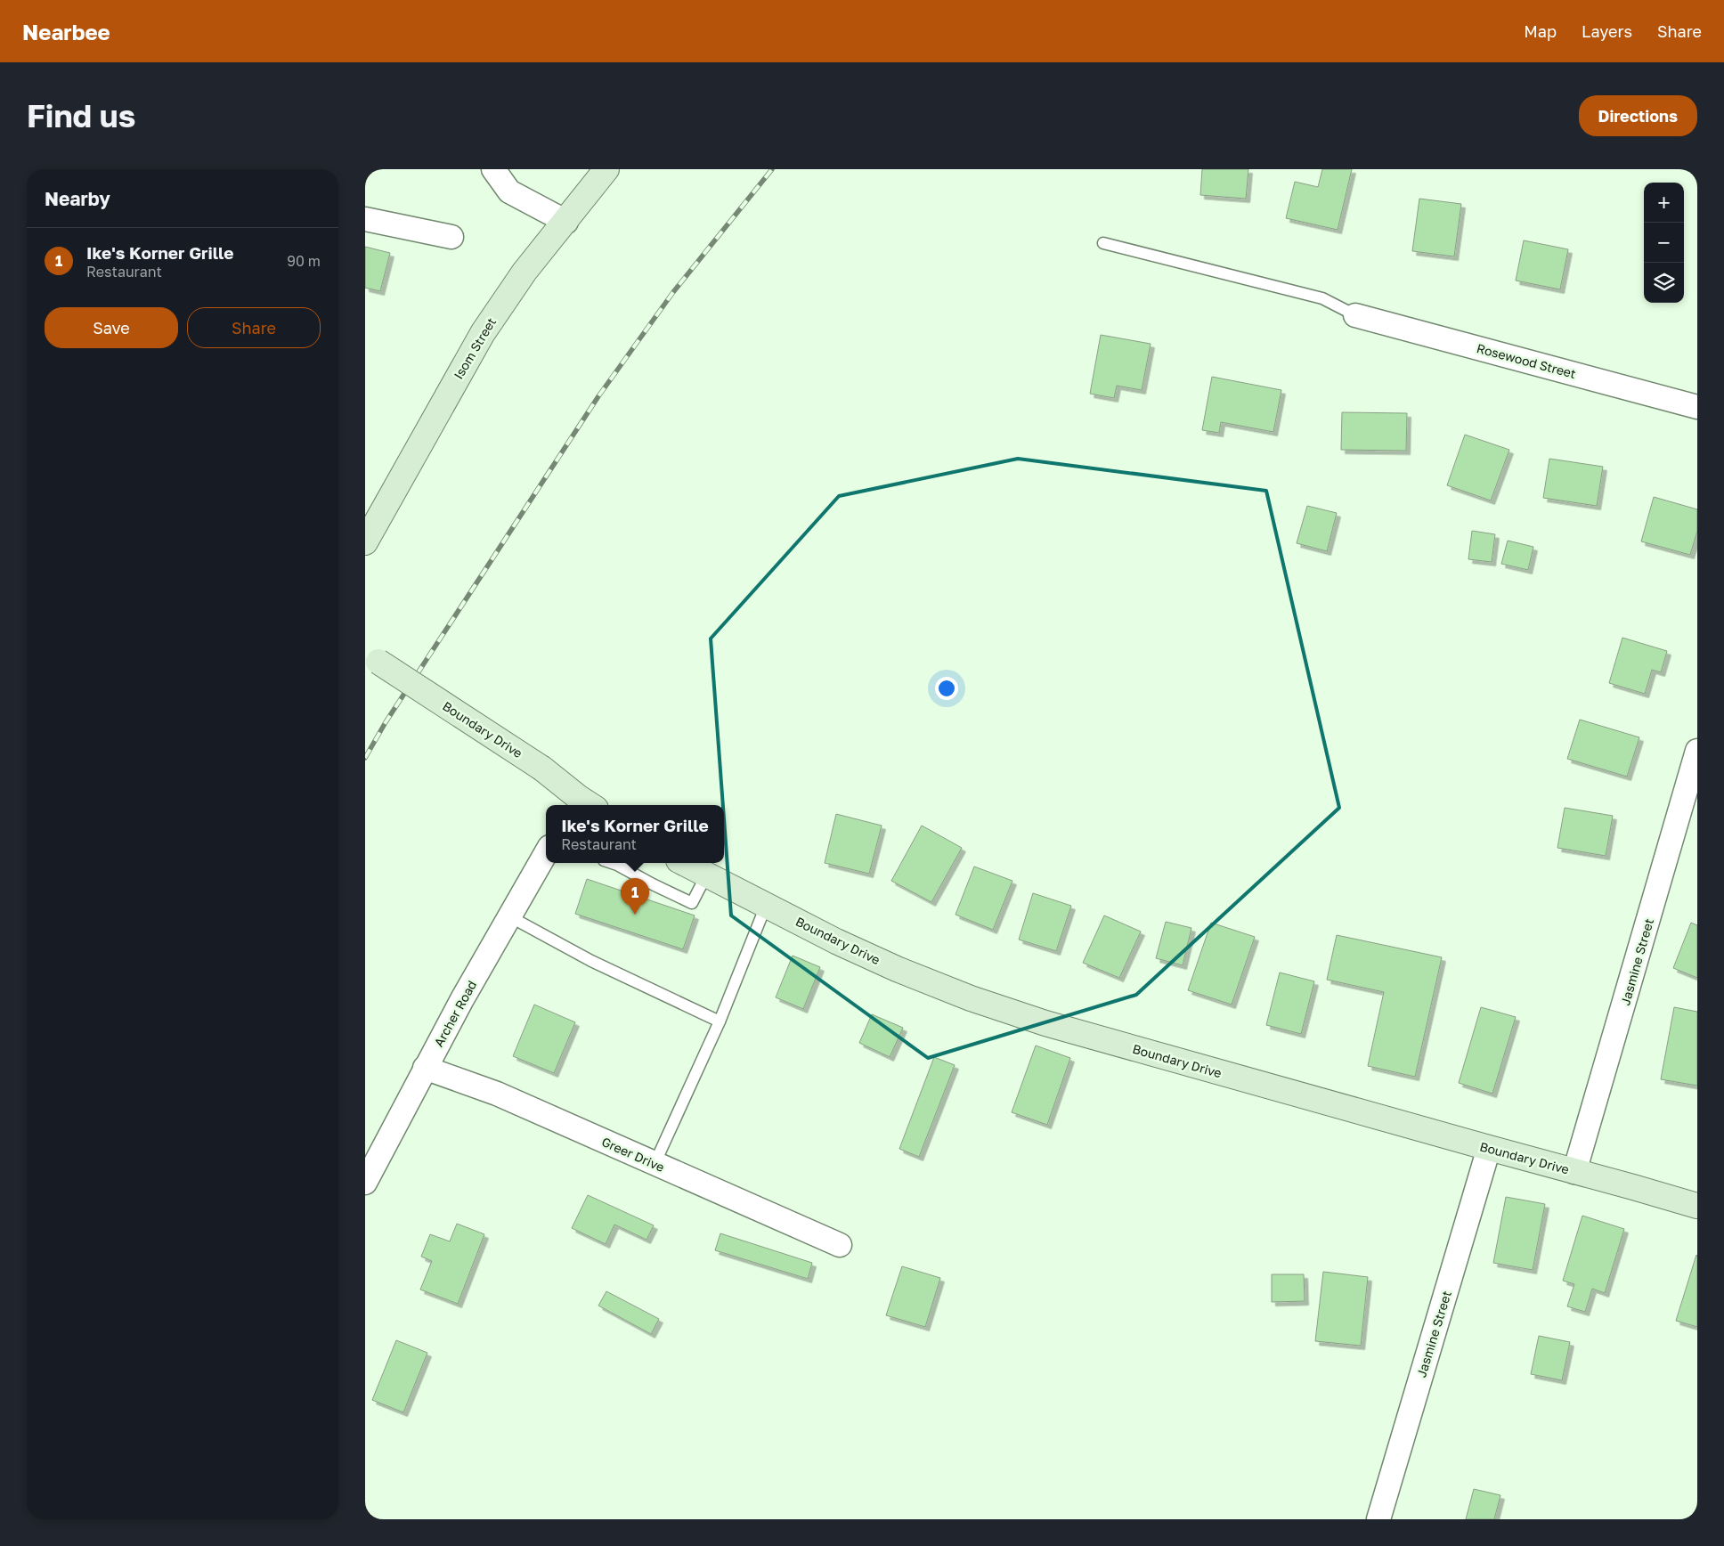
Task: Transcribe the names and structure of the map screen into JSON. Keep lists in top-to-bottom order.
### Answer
{
  "streets": {
    "street": [
      "Isom Street",
      "Rosewood Street",
      "Boundary Drive",
      "Jasmine Street",
      "Archer Road",
      "Greer Drive"
    ]
  },
  "crossings": [
    ["Boundary Drive", "Jasmine Street"],
    ["Archer Road", "Greer Drive"]
  ],
  "page": {
    "header": "Nearbee",
    "nav": ["Map", "Layers", "Share"],
    "buttons": [
      "Directions",
      ["Save", "Share"]
    ],
    "title": "Find us",
    "heading": "Nearby",
    "map_buttons": ["+", "−"],
    "list": [
      {
        "mark": "1",
        "name": "Ike's Korner Grille",
        "note": "Restaurant",
        "value": "90 m"
      }
    ],
    "popup": ["Ike's Korner Grille", "Restaurant"],
    "pins": "1"
  }
}
